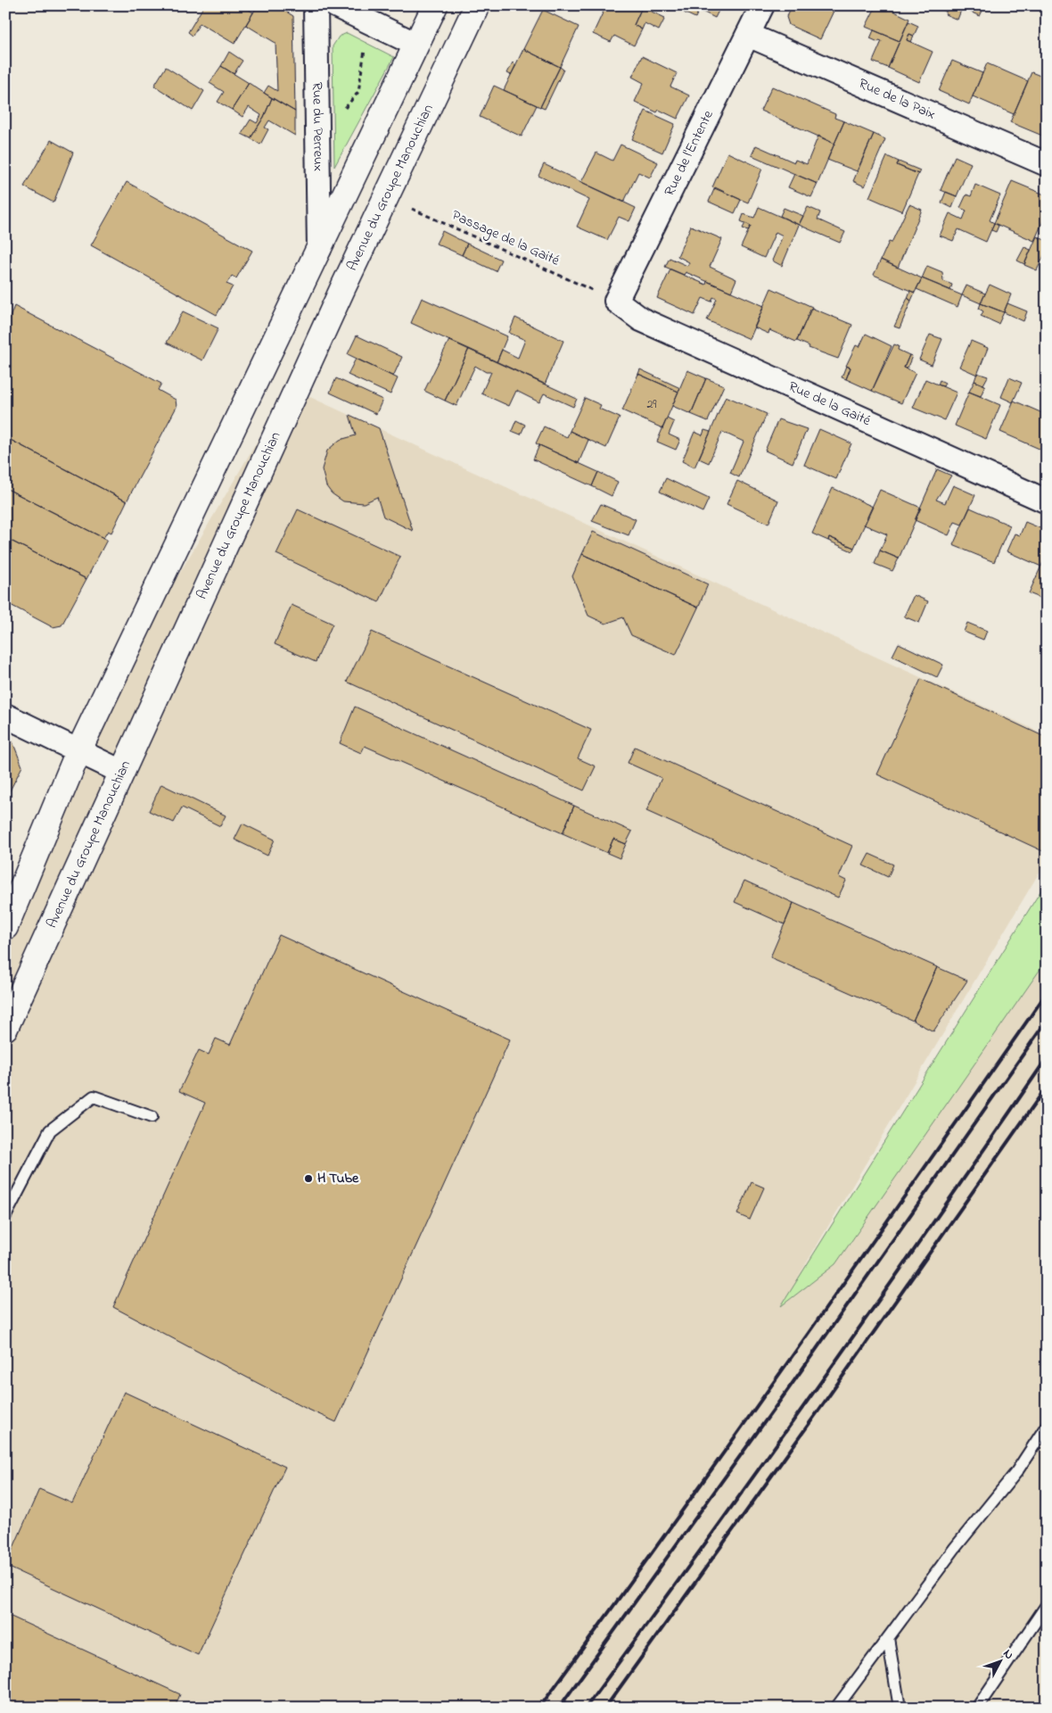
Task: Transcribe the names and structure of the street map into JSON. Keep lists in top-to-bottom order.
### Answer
{
  "streets": {
    "street": [
      "Rue de la Paix",
      "Rue du Perreux",
      "Rue de l'Entente",
      "Avenue du Groupe Manouchian",
      "Rue de la Gaité"
    ],
    "path": ["Passage de la Gaité"]
  },
  "crossings": [
    ["Rue de la Paix", "Rue de l'Entente"],
    ["Rue de l'Entente", "Passage de la Gaité"],
    ["Rue de l'Entente", "Rue de la Gaité"],
    ["Avenue du Groupe Manouchian", "Passage de la Gaité"],
    ["Passage de la Gaité", "Rue de la Gaité"]
  ],
  "places": ["H Tube"],
  "house_numbers": ["29"],
  "north": "top right"
}
